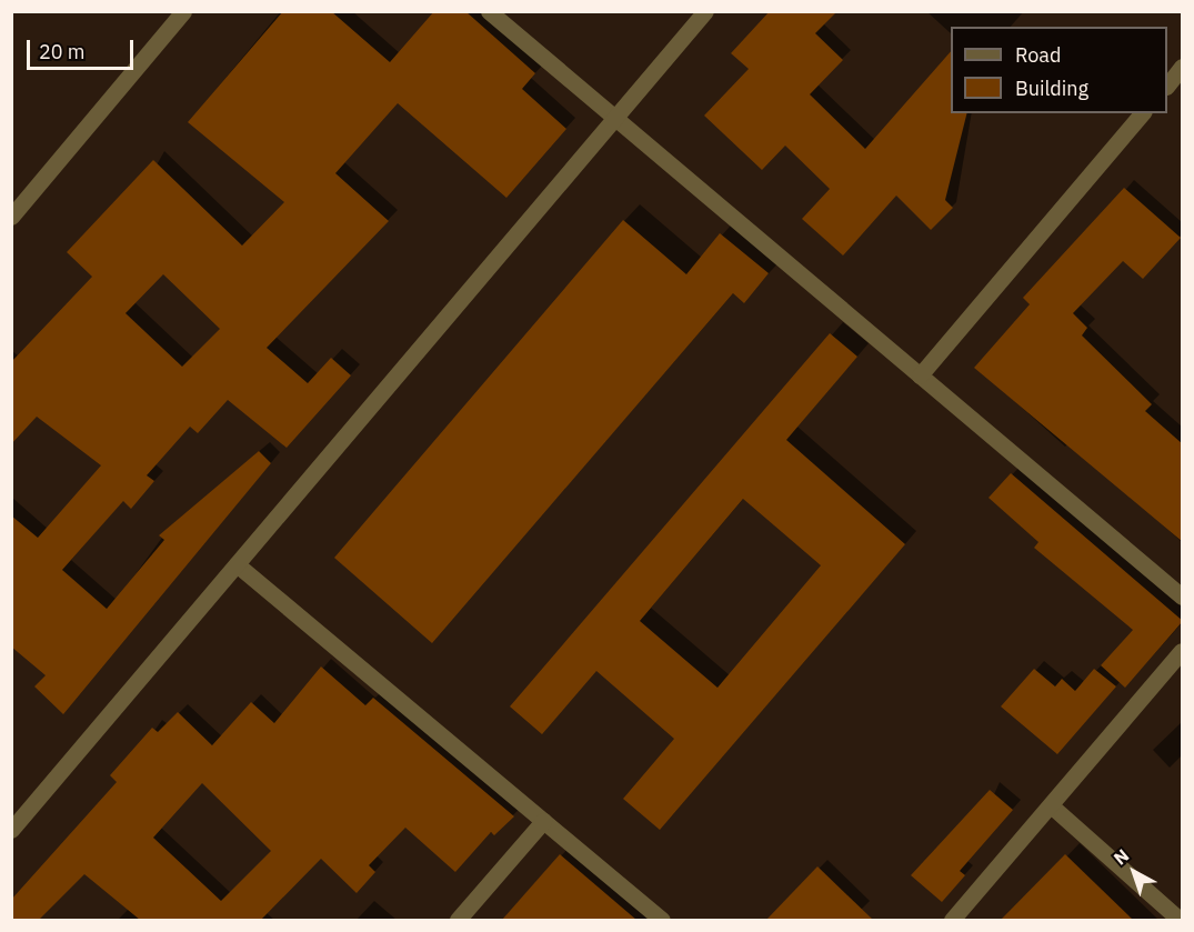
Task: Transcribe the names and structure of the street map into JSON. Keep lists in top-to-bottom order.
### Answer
{
  "legend": ["Road", "Building"],
  "scale_bar": "20 m",
  "north": "top left"
}
